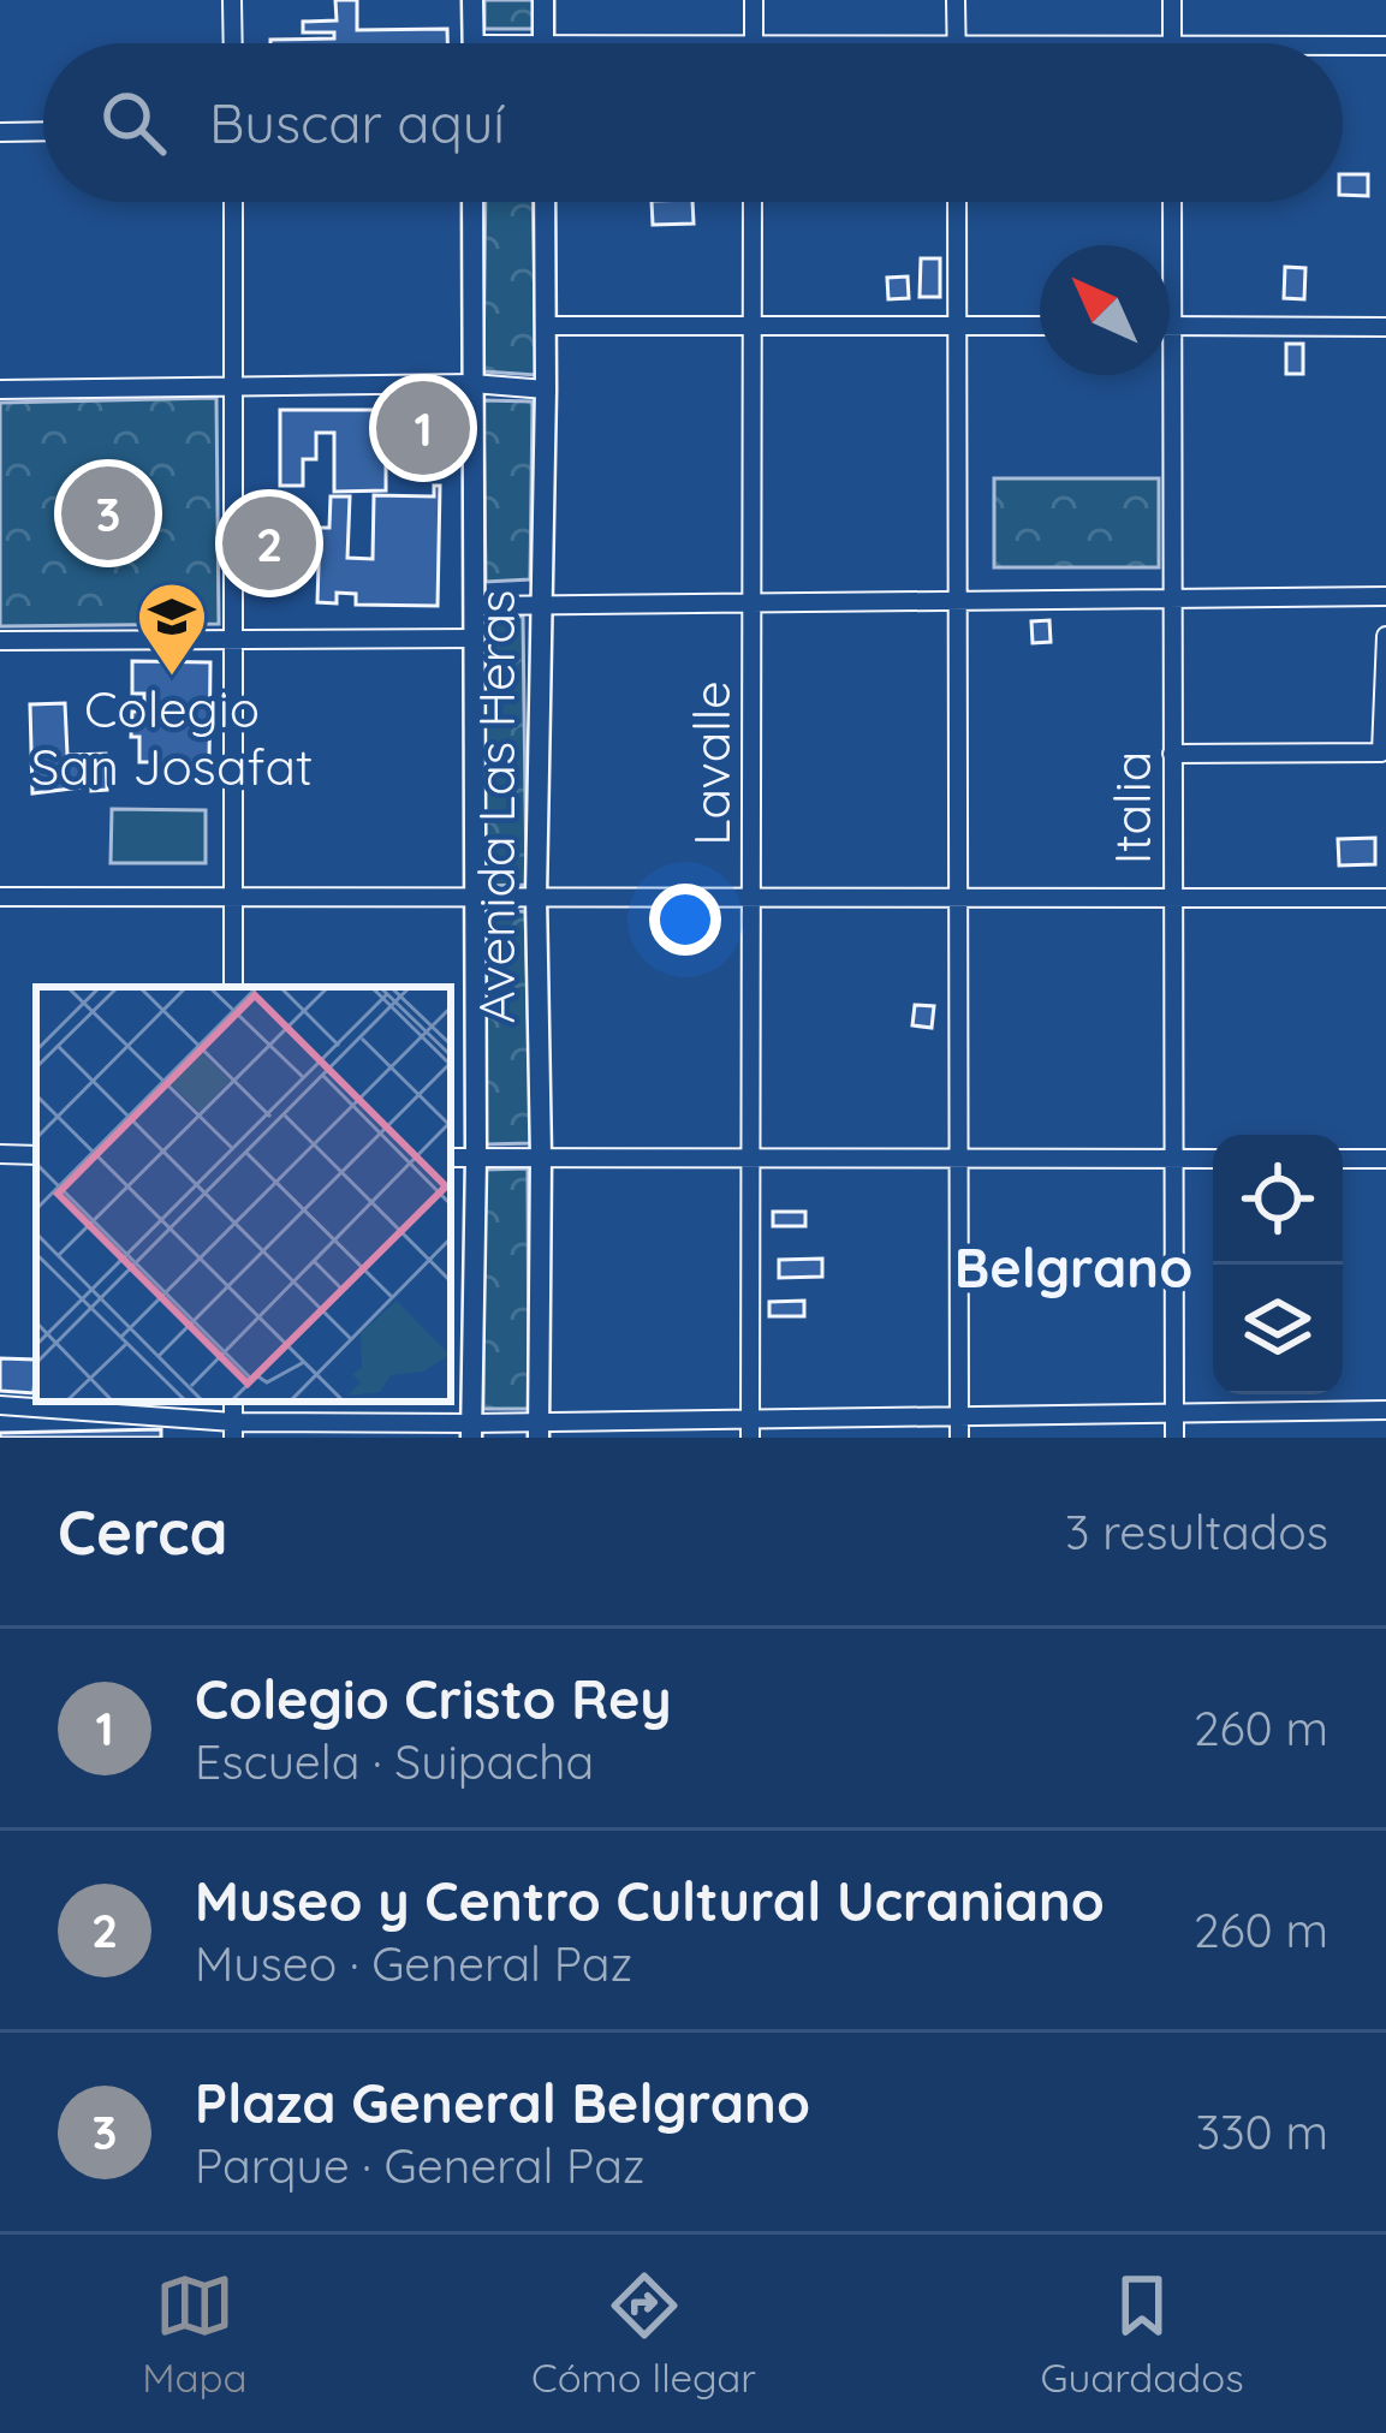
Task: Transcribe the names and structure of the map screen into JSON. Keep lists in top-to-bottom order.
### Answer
{
  "streets": {
    "main road": ["Avenida Las Heras"],
    "street": ["Lavalle", "Italia"]
  },
  "districts": ["Belgrano"],
  "places": {
    "school or university": ["Colegio San Josafat"]
  },
  "north": "top left",
  "page": {
    "search": "Buscar aquí",
    "pins": ["1", "3", "2"],
    "heading": ["Cerca", "3 resultados"],
    "list": [
      {
        "mark": "1",
        "name": "Colegio Cristo Rey",
        "note": "Escuela · Suipacha",
        "value": "260 m"
      },
      {
        "mark": "2",
        "name": "Museo y Centro Cultural Ucraniano",
        "note": "Museo · General Paz",
        "value": "260 m"
      },
      {
        "mark": "3",
        "name": "Plaza General Belgrano",
        "note": "Parque · General Paz",
        "value": "330 m"
      }
    ],
    "nav": ["Mapa", "Cómo llegar", "Guardados"]
  }
}
